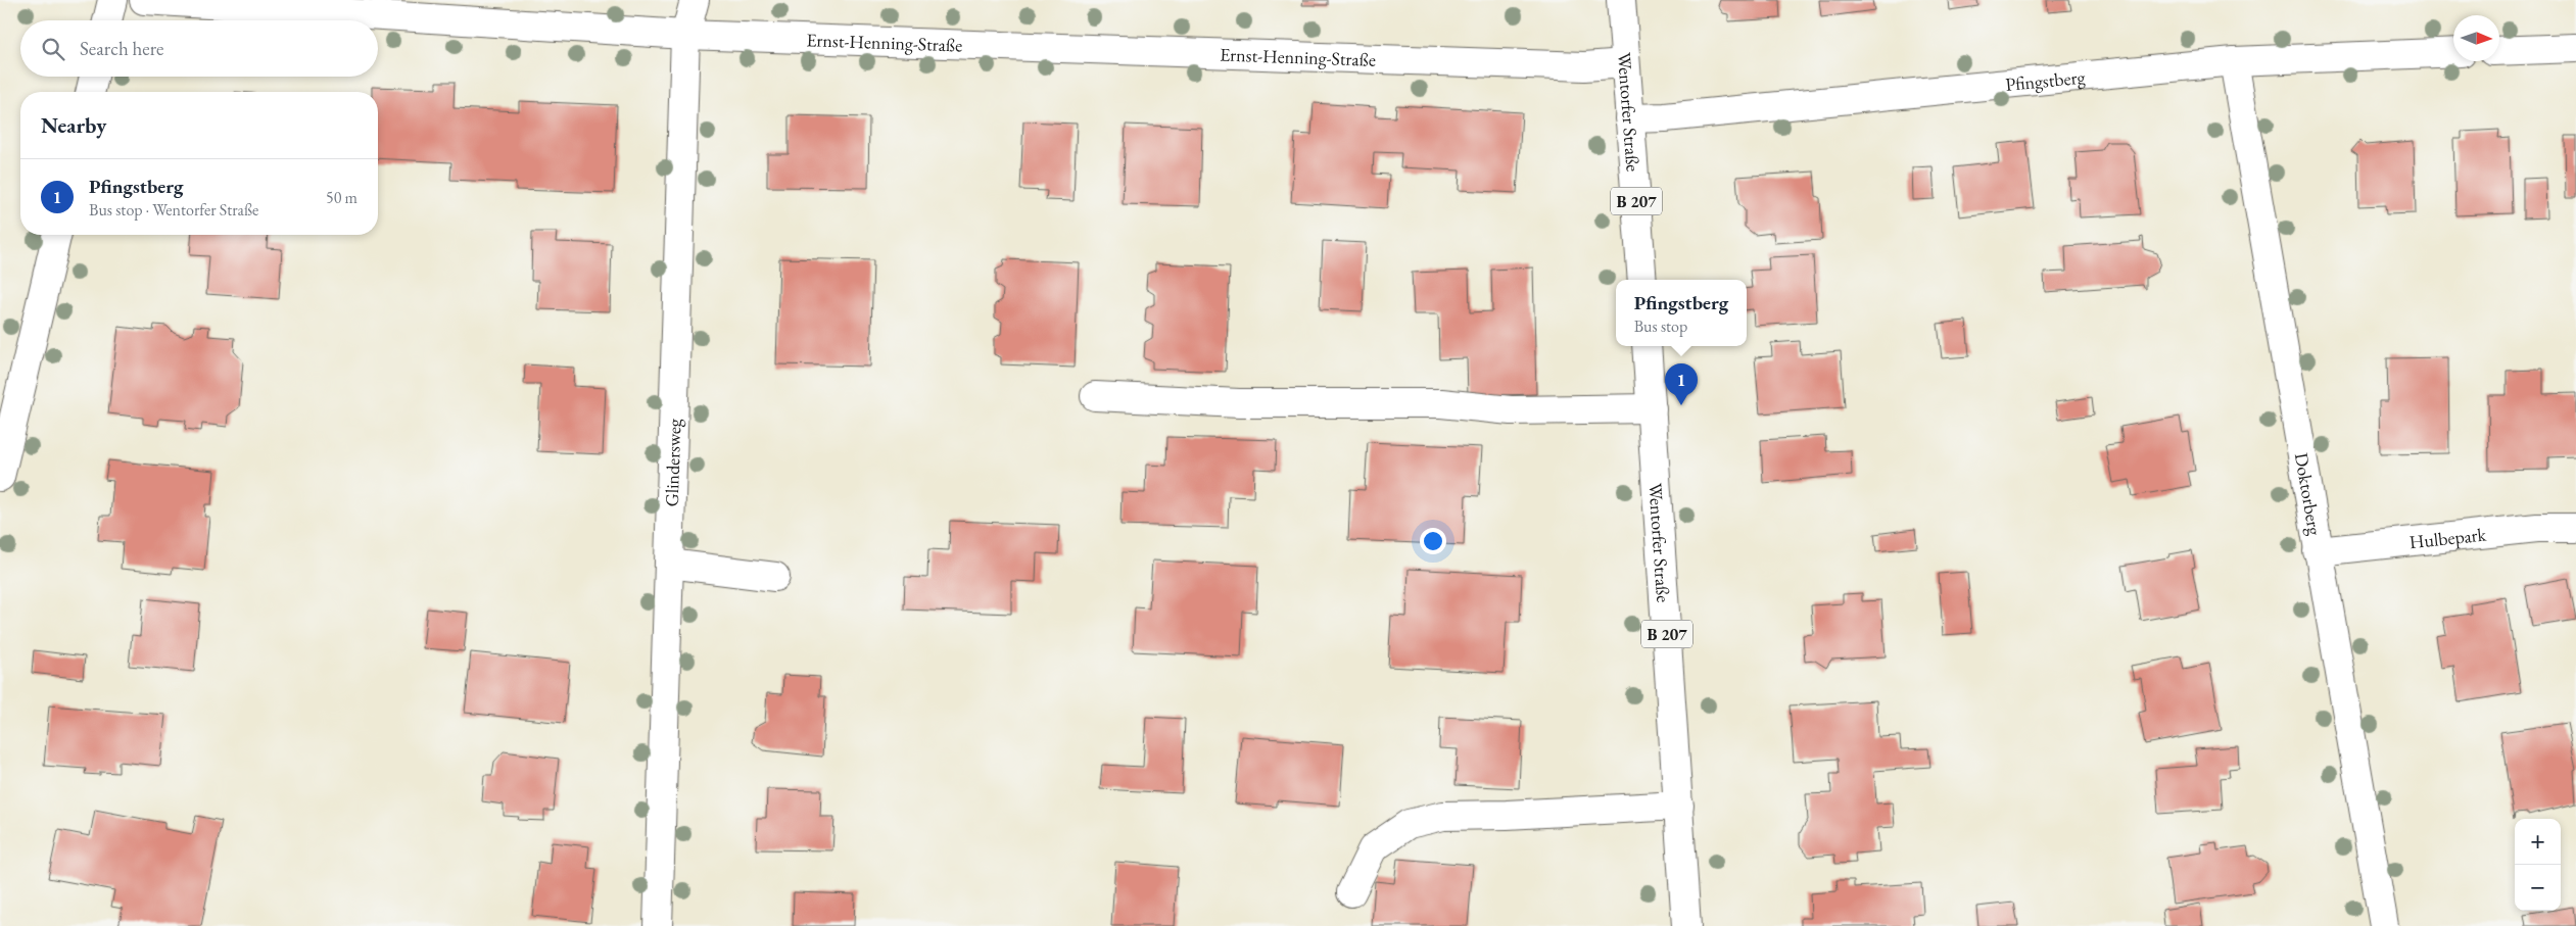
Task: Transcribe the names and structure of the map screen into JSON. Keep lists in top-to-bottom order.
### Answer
{
  "streets": {
    "street": [
      "Ernst-Henning-Straße",
      "Pfingstberg",
      "Wentorfer Straße",
      "B 207",
      "Glindersweg",
      "Doktorberg",
      "Hulbepark"
    ]
  },
  "crossings": [
    ["Ernst-Henning-Straße", "Wentorfer Straße"],
    ["Ernst-Henning-Straße", "Glindersweg"],
    ["Pfingstberg", "Wentorfer Straße"],
    ["Pfingstberg", "Doktorberg"],
    ["Doktorberg", "Hulbepark"]
  ],
  "north": "right",
  "page": {
    "search": "Search here",
    "heading": "Nearby",
    "list": [
      {
        "mark": "1",
        "name": "Pfingstberg",
        "note": "Bus stop · Wentorfer Straße",
        "value": "50 m"
      }
    ],
    "popup": ["Pfingstberg", "Bus stop"],
    "pins": "1",
    "map_buttons": ["+", "−"]
  }
}
